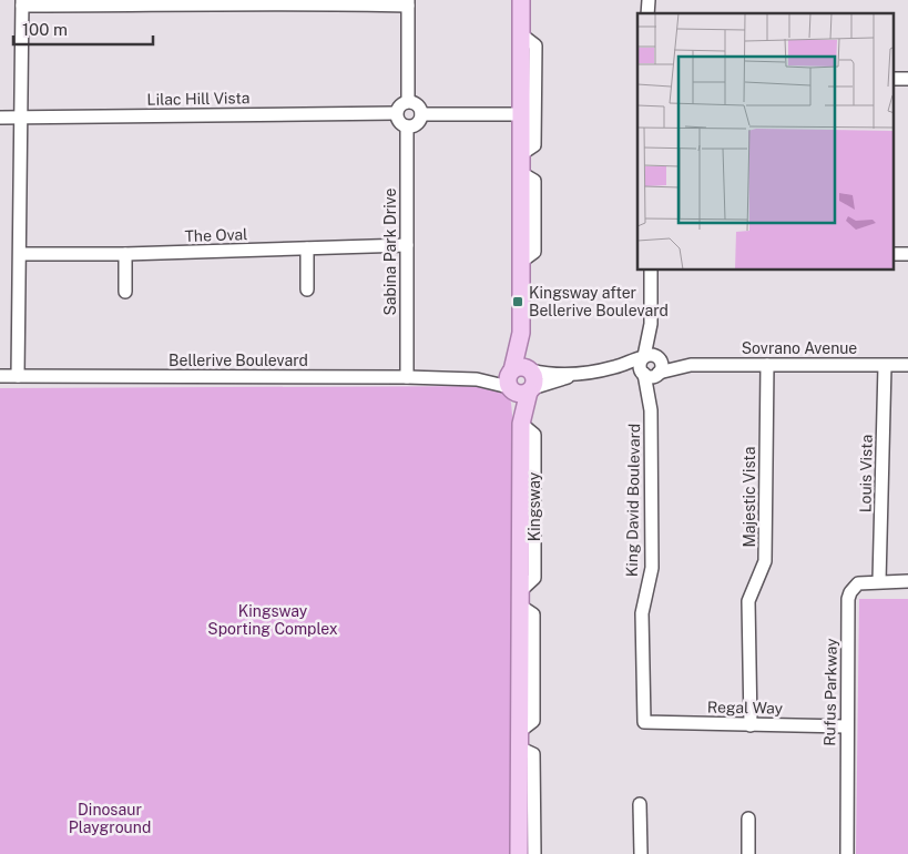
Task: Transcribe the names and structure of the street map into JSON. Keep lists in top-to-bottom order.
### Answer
{
  "streets": {
    "main road": ["Kingsway"],
    "street": [
      "Lilac Hill Vista",
      "The Oval",
      "Sabina Park Drive",
      "Sovrano Avenue",
      "Bellerive Boulevard",
      "Louis Vista",
      "Majestic Vista",
      "King David Boulevard",
      "Rufus Parkway",
      "Regal Way"
    ]
  },
  "crossings": [
    ["Lilac Hill Vista", "Sabina Park Drive"],
    ["The Oval", "Sabina Park Drive"],
    ["Sabina Park Drive", "Bellerive Boulevard"],
    ["Sovrano Avenue", "Louis Vista"],
    ["Sovrano Avenue", "Majestic Vista"],
    ["Sovrano Avenue", "King David Boulevard"],
    ["Bellerive Boulevard", "Kingsway"],
    ["Louis Vista", "Rufus Parkway"],
    ["Majestic Vista", "Regal Way"],
    ["King David Boulevard", "Regal Way"],
    ["Rufus Parkway", "Regal Way"]
  ],
  "parks": ["Kingsway Sporting Complex", "Dinosaur Playground"],
  "places": {
    "transit": ["Kingsway after Bellerive Boulevard"]
  },
  "scale_bar": "100 m"
}
